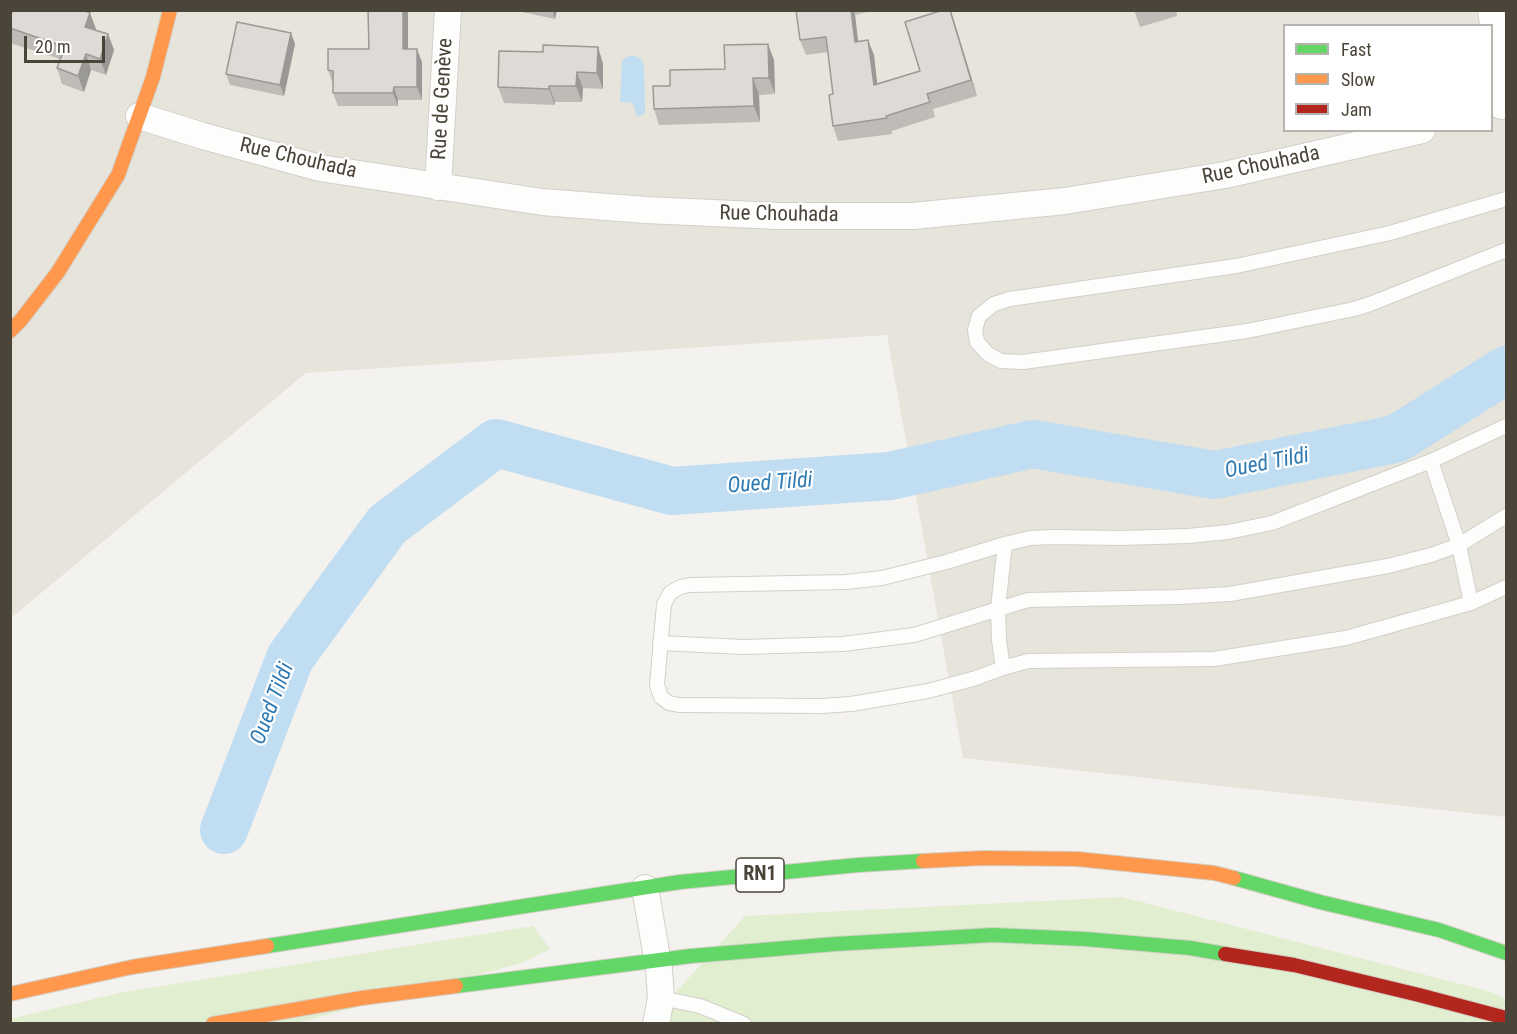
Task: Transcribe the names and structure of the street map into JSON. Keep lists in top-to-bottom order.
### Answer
{
  "streets": {
    "main road": ["RN1"],
    "street": ["Rue de Genève", "Rue Chouhada"]
  },
  "crossings": [
    ["Rue de Genève", "Rue Chouhada"]
  ],
  "water": ["Oued Tildi"],
  "legend": ["Fast", "Slow", "Jam"],
  "scale_bar": "20 m"
}
